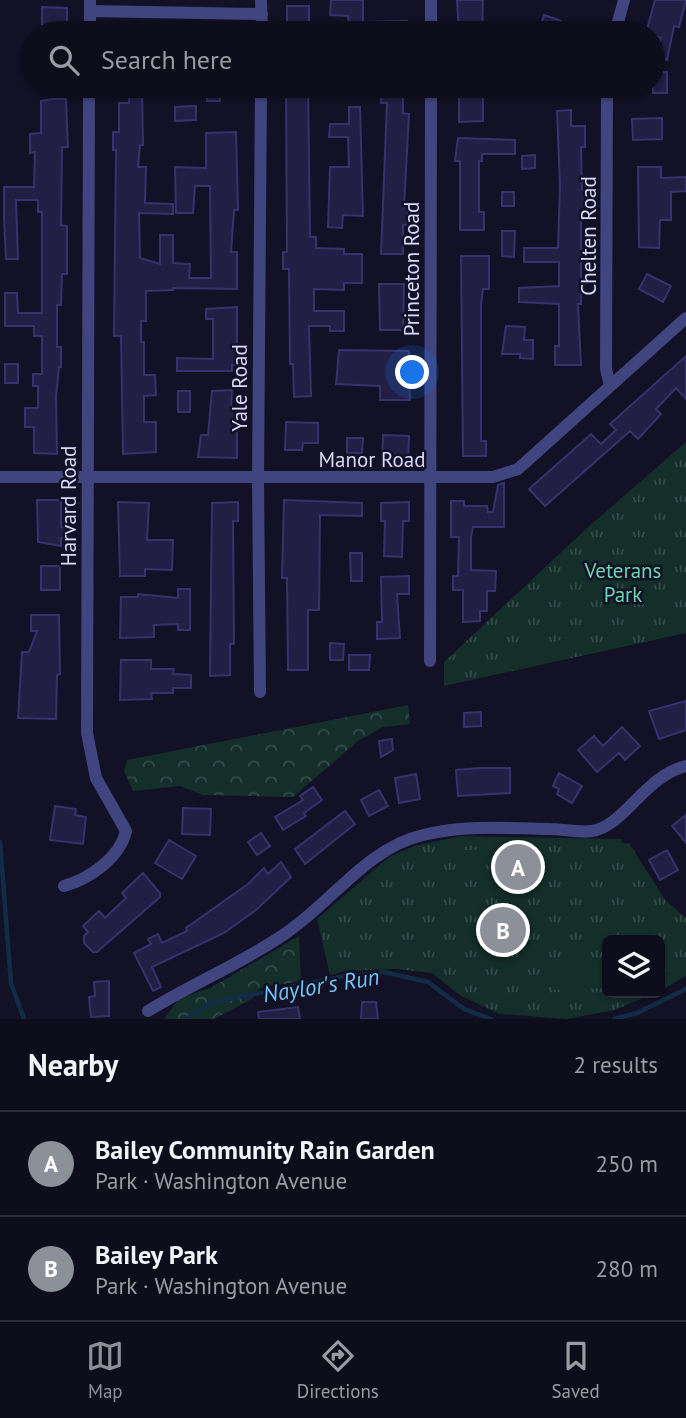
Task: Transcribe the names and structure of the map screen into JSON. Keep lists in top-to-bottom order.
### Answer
{
  "streets": {
    "street": [
      "Chelten Road",
      "Princeton Road",
      "Yale Road",
      "Manor Road",
      "Harvard Road"
    ]
  },
  "crossings": [
    ["Chelten Road", "Manor Road"],
    ["Princeton Road", "Manor Road"],
    ["Yale Road", "Manor Road"],
    ["Manor Road", "Harvard Road"]
  ],
  "water": ["Naylor's Run"],
  "parks": ["Veterans Park"],
  "page": {
    "search": "Search here",
    "pins": ["A", "B"],
    "heading": ["Nearby", "2 results"],
    "list": [
      {
        "mark": "A",
        "name": "Bailey Community Rain Garden",
        "note": "Park · Washington Avenue",
        "value": "250 m"
      },
      {
        "mark": "B",
        "name": "Bailey Park",
        "note": "Park · Washington Avenue",
        "value": "280 m"
      }
    ],
    "nav": ["Map", "Directions", "Saved"]
  }
}
